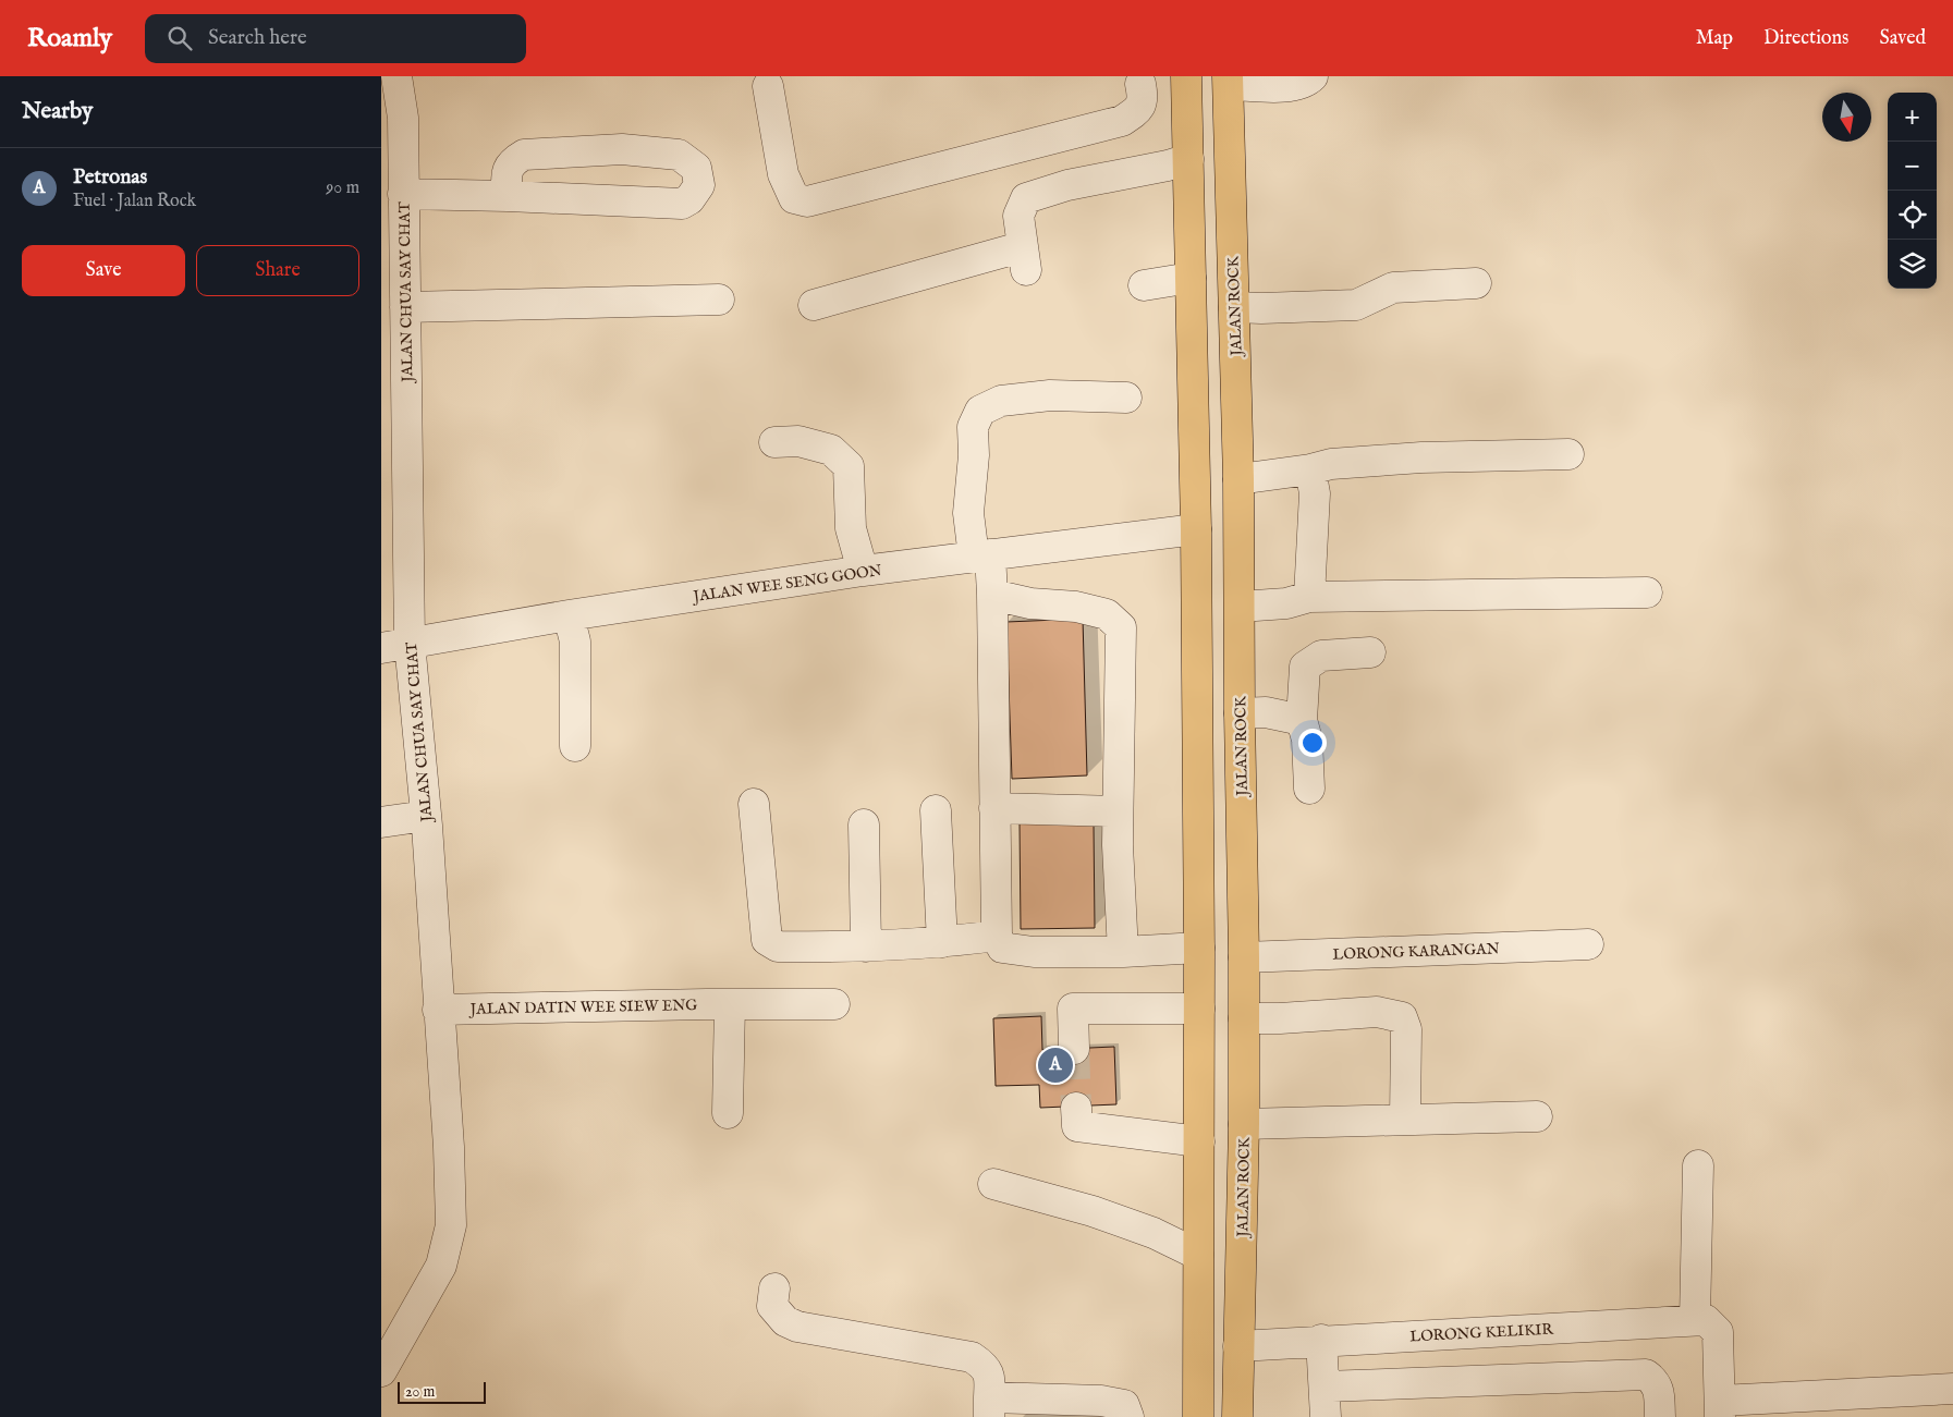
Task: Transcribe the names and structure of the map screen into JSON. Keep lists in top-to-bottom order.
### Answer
{
  "streets": {
    "main road": ["JALAN ROCK"],
    "street": [
      "JALAN CHUA SAY CHAT",
      "JALAN WEE SENG GOON",
      "LORONG KARANGAN",
      "JALAN DATIN WEE SIEW ENG",
      "LORONG KELIKIR"
    ]
  },
  "crossings": [
    ["JALAN CHUA SAY CHAT", "JALAN WEE SENG GOON"],
    ["JALAN CHUA SAY CHAT", "JALAN DATIN WEE SIEW ENG"],
    ["JALAN ROCK", "LORONG KARANGAN"],
    ["JALAN ROCK", "LORONG KELIKIR"]
  ],
  "scale_bar": "20 m",
  "north": "bottom",
  "page": {
    "header": "Roamly",
    "search": "Search here",
    "nav": ["Map", "Directions", "Saved"],
    "heading": "Nearby",
    "map_buttons": ["+", "−"],
    "list": [
      {
        "mark": "A",
        "name": "Petronas",
        "note": "Fuel · Jalan Rock",
        "value": "90 m"
      }
    ],
    "buttons": ["Save", "Share"],
    "pins": "A",
    "scale": "20 m"
  }
}
